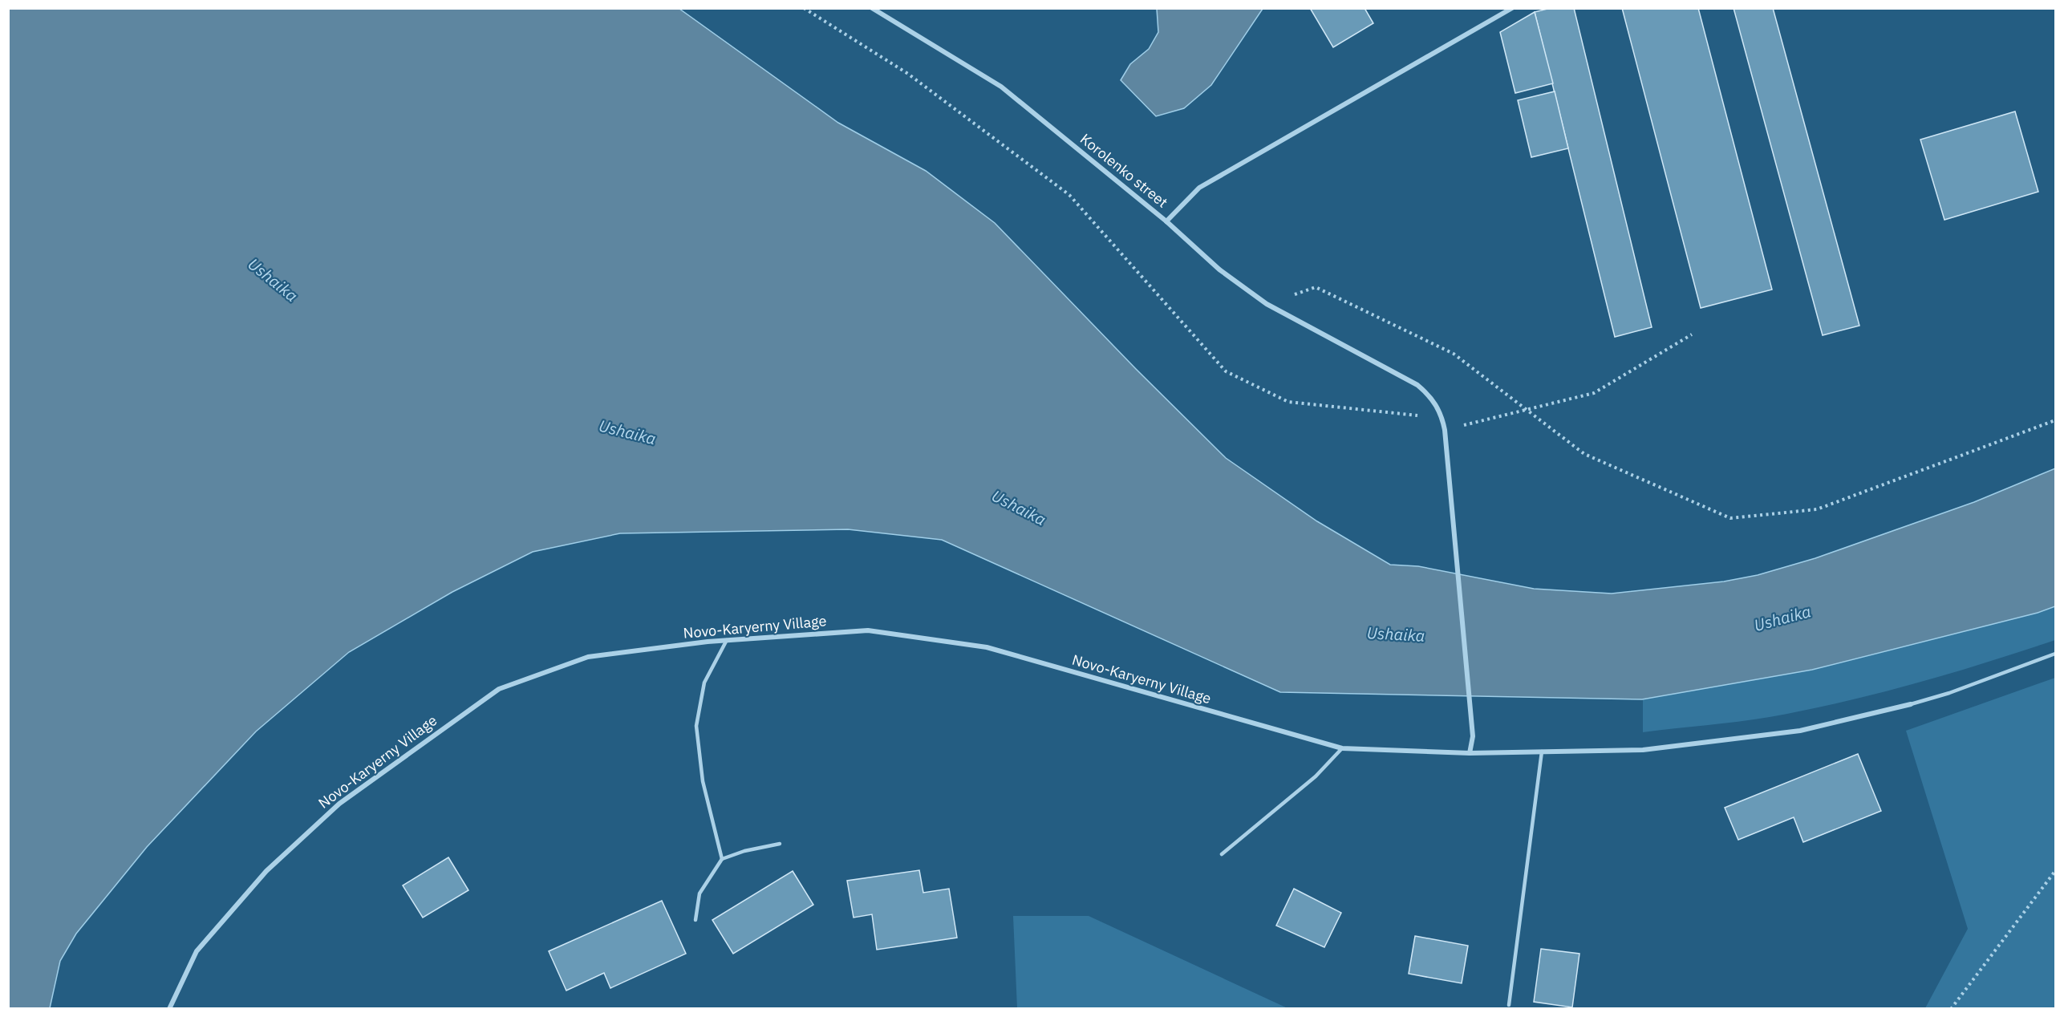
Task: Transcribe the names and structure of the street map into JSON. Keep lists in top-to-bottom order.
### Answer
{
  "streets": {
    "street": ["Korolenko street", "Novo-Karyerny Village"]
  },
  "water": ["Ushaika"]
}
